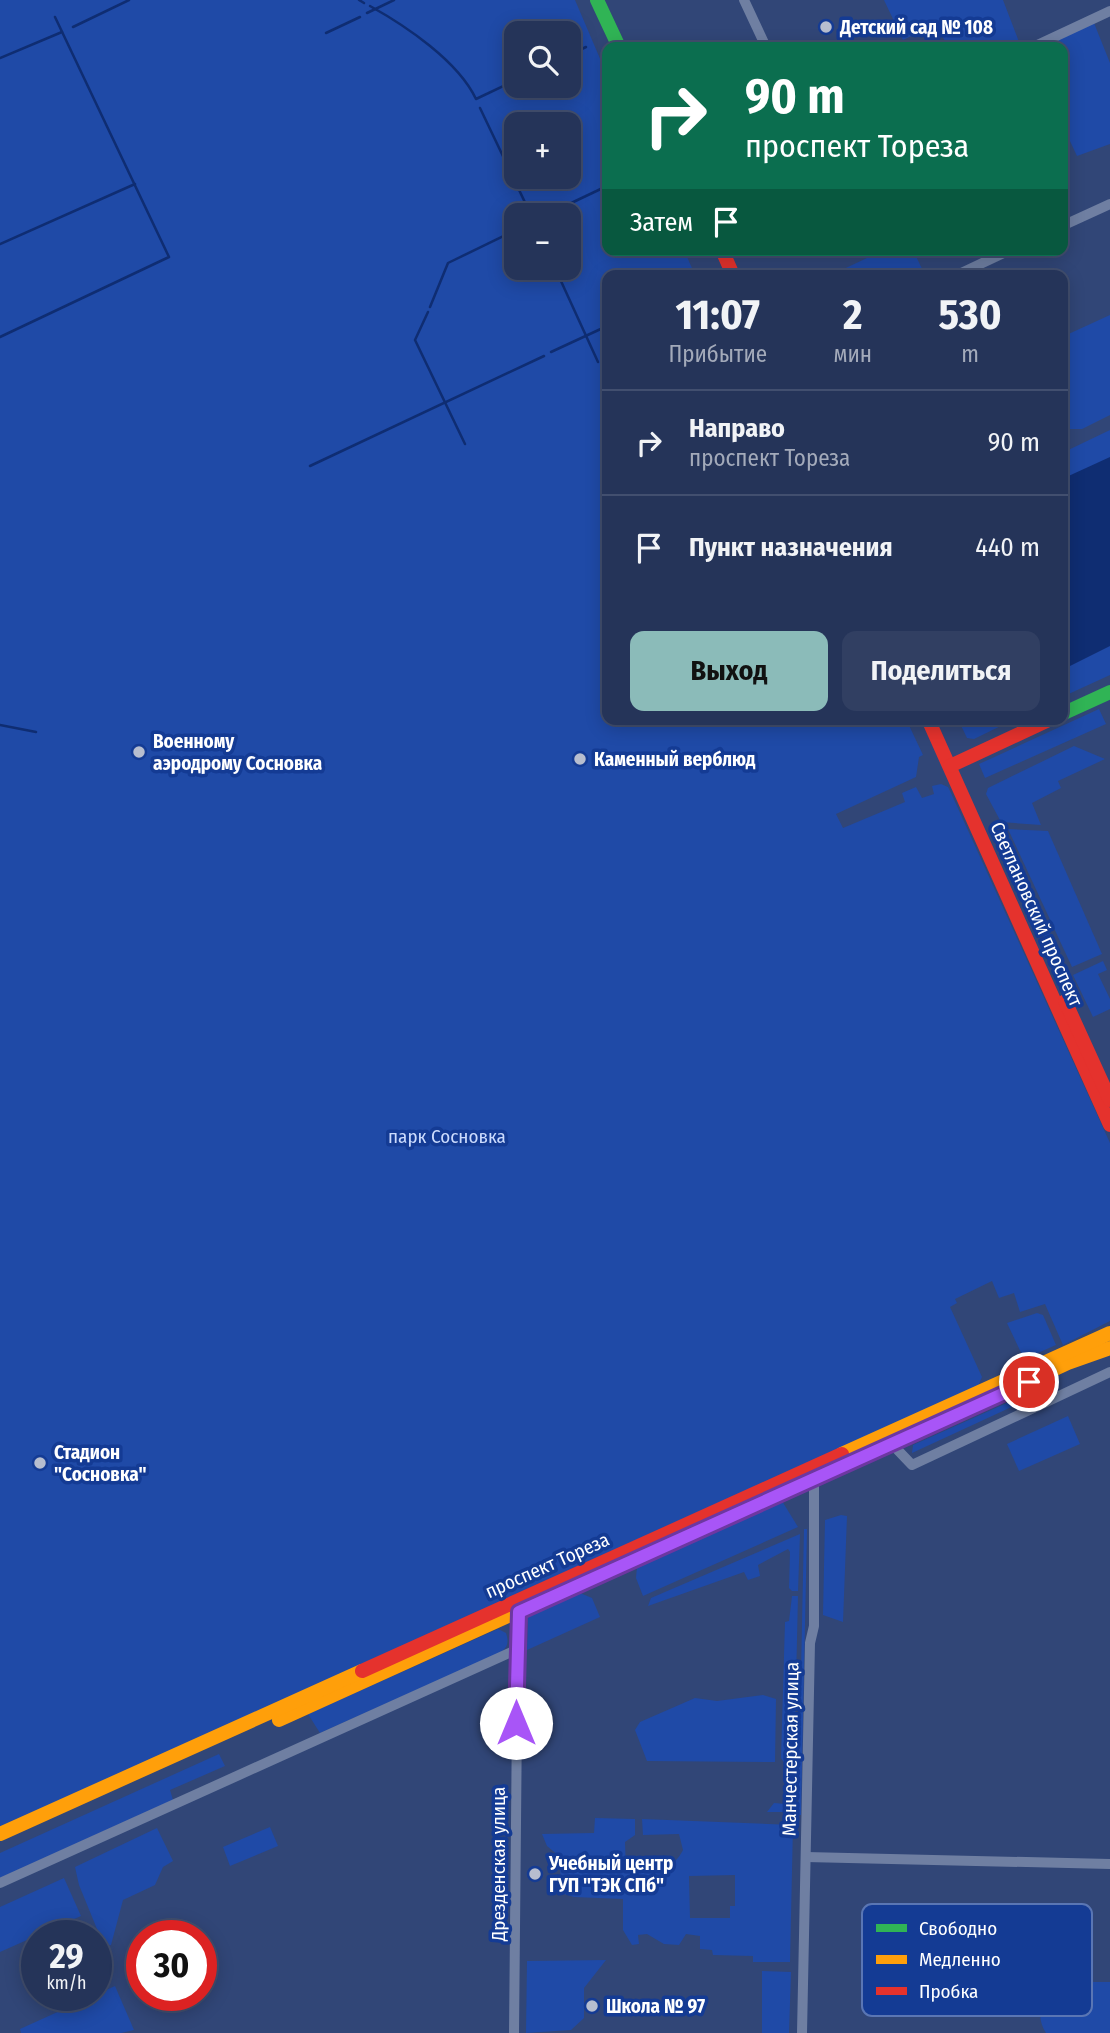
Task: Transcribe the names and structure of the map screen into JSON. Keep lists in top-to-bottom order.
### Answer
{
  "streets": {
    "main road": ["Светлановский проспект", "проспект Тореза"],
    "street": ["Манчестерская улица", "Дрезденская улица"]
  },
  "crossings": [
    ["проспект Тореза", "Манчестерская улица"],
    ["проспект Тореза", "Дрезденская улица"]
  ],
  "parks": ["парк Сосновка"],
  "places": [
    "Детский сад № 108",
    "Военному аэродрому Сосновка",
    "Каменный верблюд",
    "Стадион \"Сосновка\"",
    "Учебный центр ГУП \"ТЭК СПб\"",
    "Школа № 97"
  ],
  "legend": ["Свободно", "Медленно", "Пробка"],
  "page": {
    "map_buttons": ["+", "−"],
    "turn": ["90 m", "проспект Тореза"],
    "then": "Затем",
    "eta": [
      "11:07",
      "Прибытие",
      "2",
      "мин",
      "530",
      "m"
    ],
    "list": [
      {
        "name": "Направо",
        "note": "проспект Тореза",
        "value": "90 m"
      },
      {
        "name": "Пункт назначения",
        "value": "440 m"
      }
    ],
    "buttons": ["Выход", "Поделиться"],
    "speed": "29 km/h",
    "limit": "30"
  }
}
